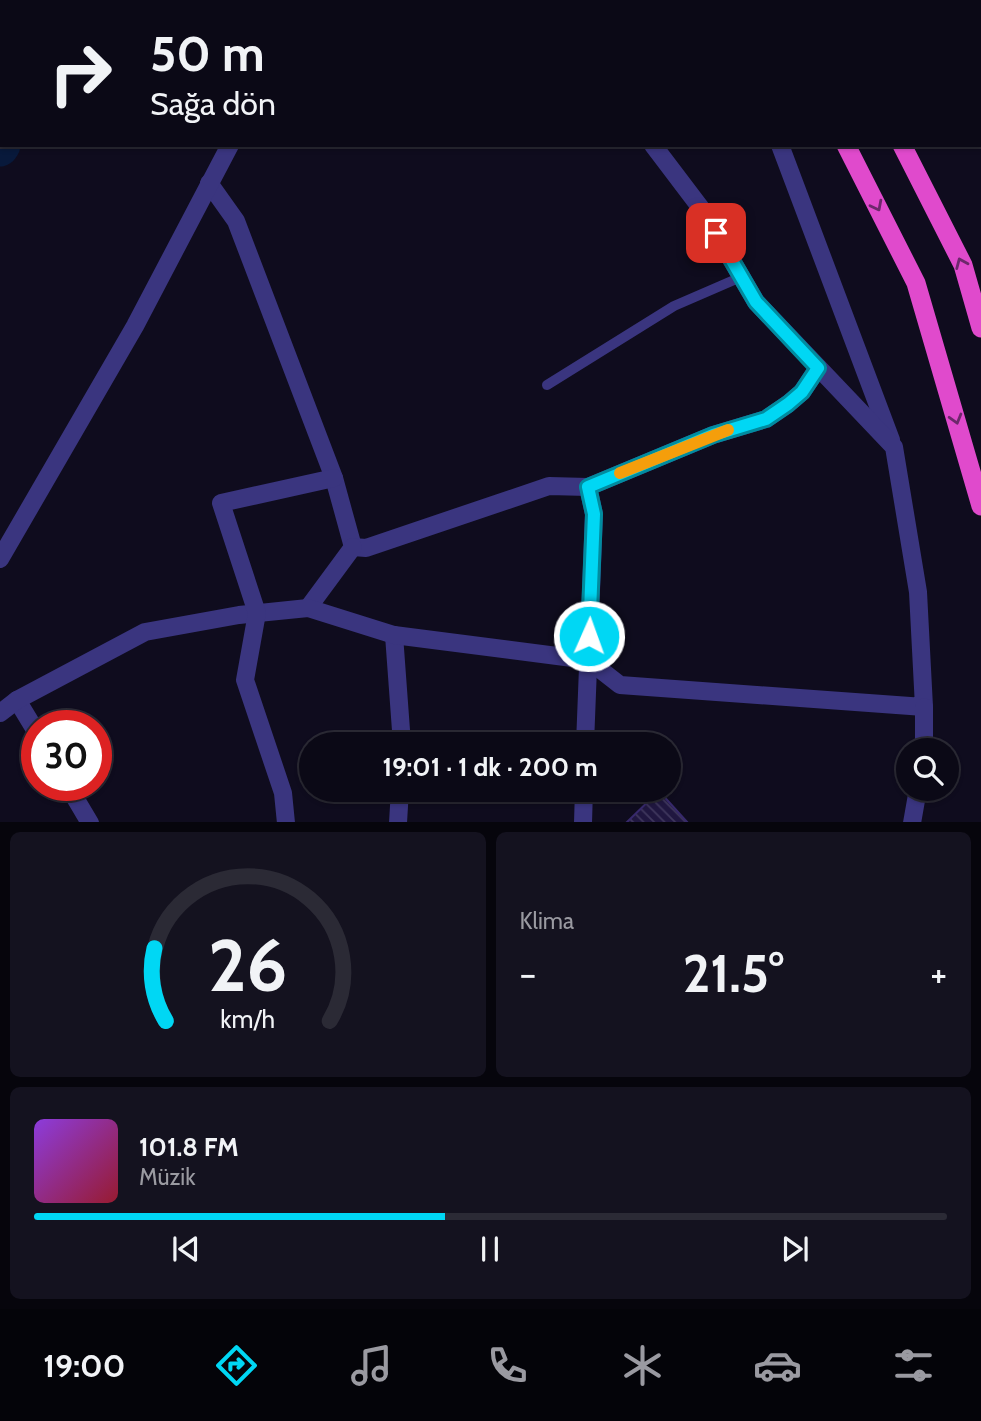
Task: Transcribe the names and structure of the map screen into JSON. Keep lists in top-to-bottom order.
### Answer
{
  "page": {
    "turn": ["50 m", "Sağa dön"],
    "limit": "30",
    "trip": "19:01 · 1 dk · 200 m",
    "tile": "Klima",
    "heat": ["−", "21.5°", "+"],
    "song": ["101.8 FM", "Müzik"],
    "tabs": "19:00",
    "gauge": ["26", "km/h"]
  }
}
